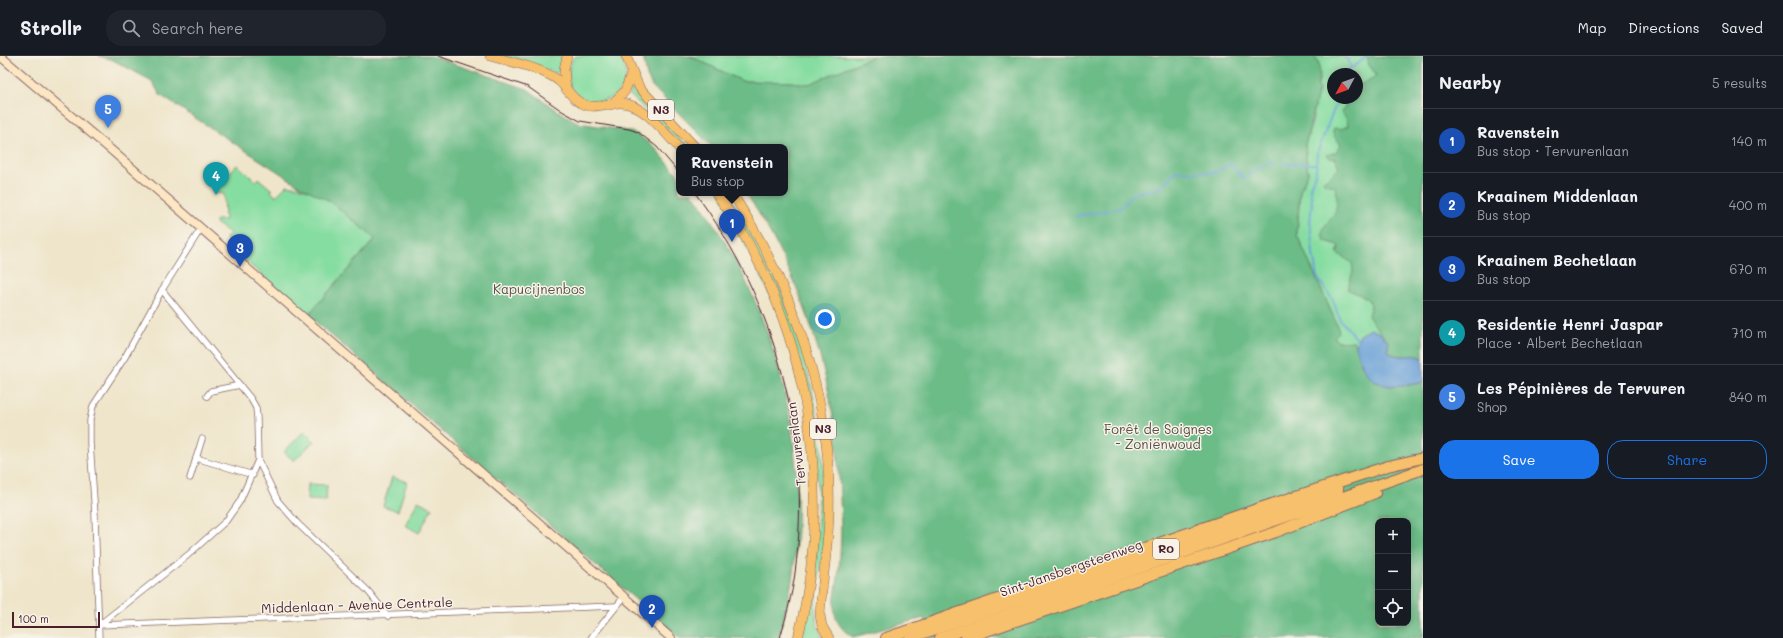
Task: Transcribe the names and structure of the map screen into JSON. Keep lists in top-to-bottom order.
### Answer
{
  "streets": {
    "highway": ["R0", "Sint-Jansbergsteenweg"],
    "main road": ["N3", "Tervurenlaan"],
    "street": ["Middenlaan - Avenue Centrale"]
  },
  "parks": ["Kapucijnenbos", "Forêt de Soignes - Zoniënwoud"],
  "scale_bar": "100 m",
  "north": "bottom left",
  "page": {
    "header": "Strollr",
    "search": "Search here",
    "nav": ["Map", "Directions", "Saved"],
    "heading": ["Nearby", "5 results"],
    "pins": [
      "5",
      "4",
      "1",
      "3",
      "2"
    ],
    "list": [
      {
        "mark": "1",
        "name": "Ravenstein",
        "note": "Bus stop · Tervurenlaan",
        "value": "140 m"
      },
      {
        "mark": "2",
        "name": "Kraainem Middenlaan",
        "note": "Bus stop",
        "value": "400 m"
      },
      {
        "mark": "3",
        "name": "Kraainem Bechetlaan",
        "note": "Bus stop",
        "value": "670 m"
      },
      {
        "mark": "4",
        "name": "Residentie Henri Jaspar",
        "note": "Place · Albert Bechetlaan",
        "value": "710 m"
      },
      {
        "mark": "5",
        "name": "Les Pépinières de Tervuren",
        "note": "Shop",
        "value": "840 m"
      }
    ],
    "popup": ["Ravenstein", "Bus stop"],
    "buttons": ["Save", "Share"],
    "map_buttons": ["+", "−"],
    "scale": "100 m"
  }
}
